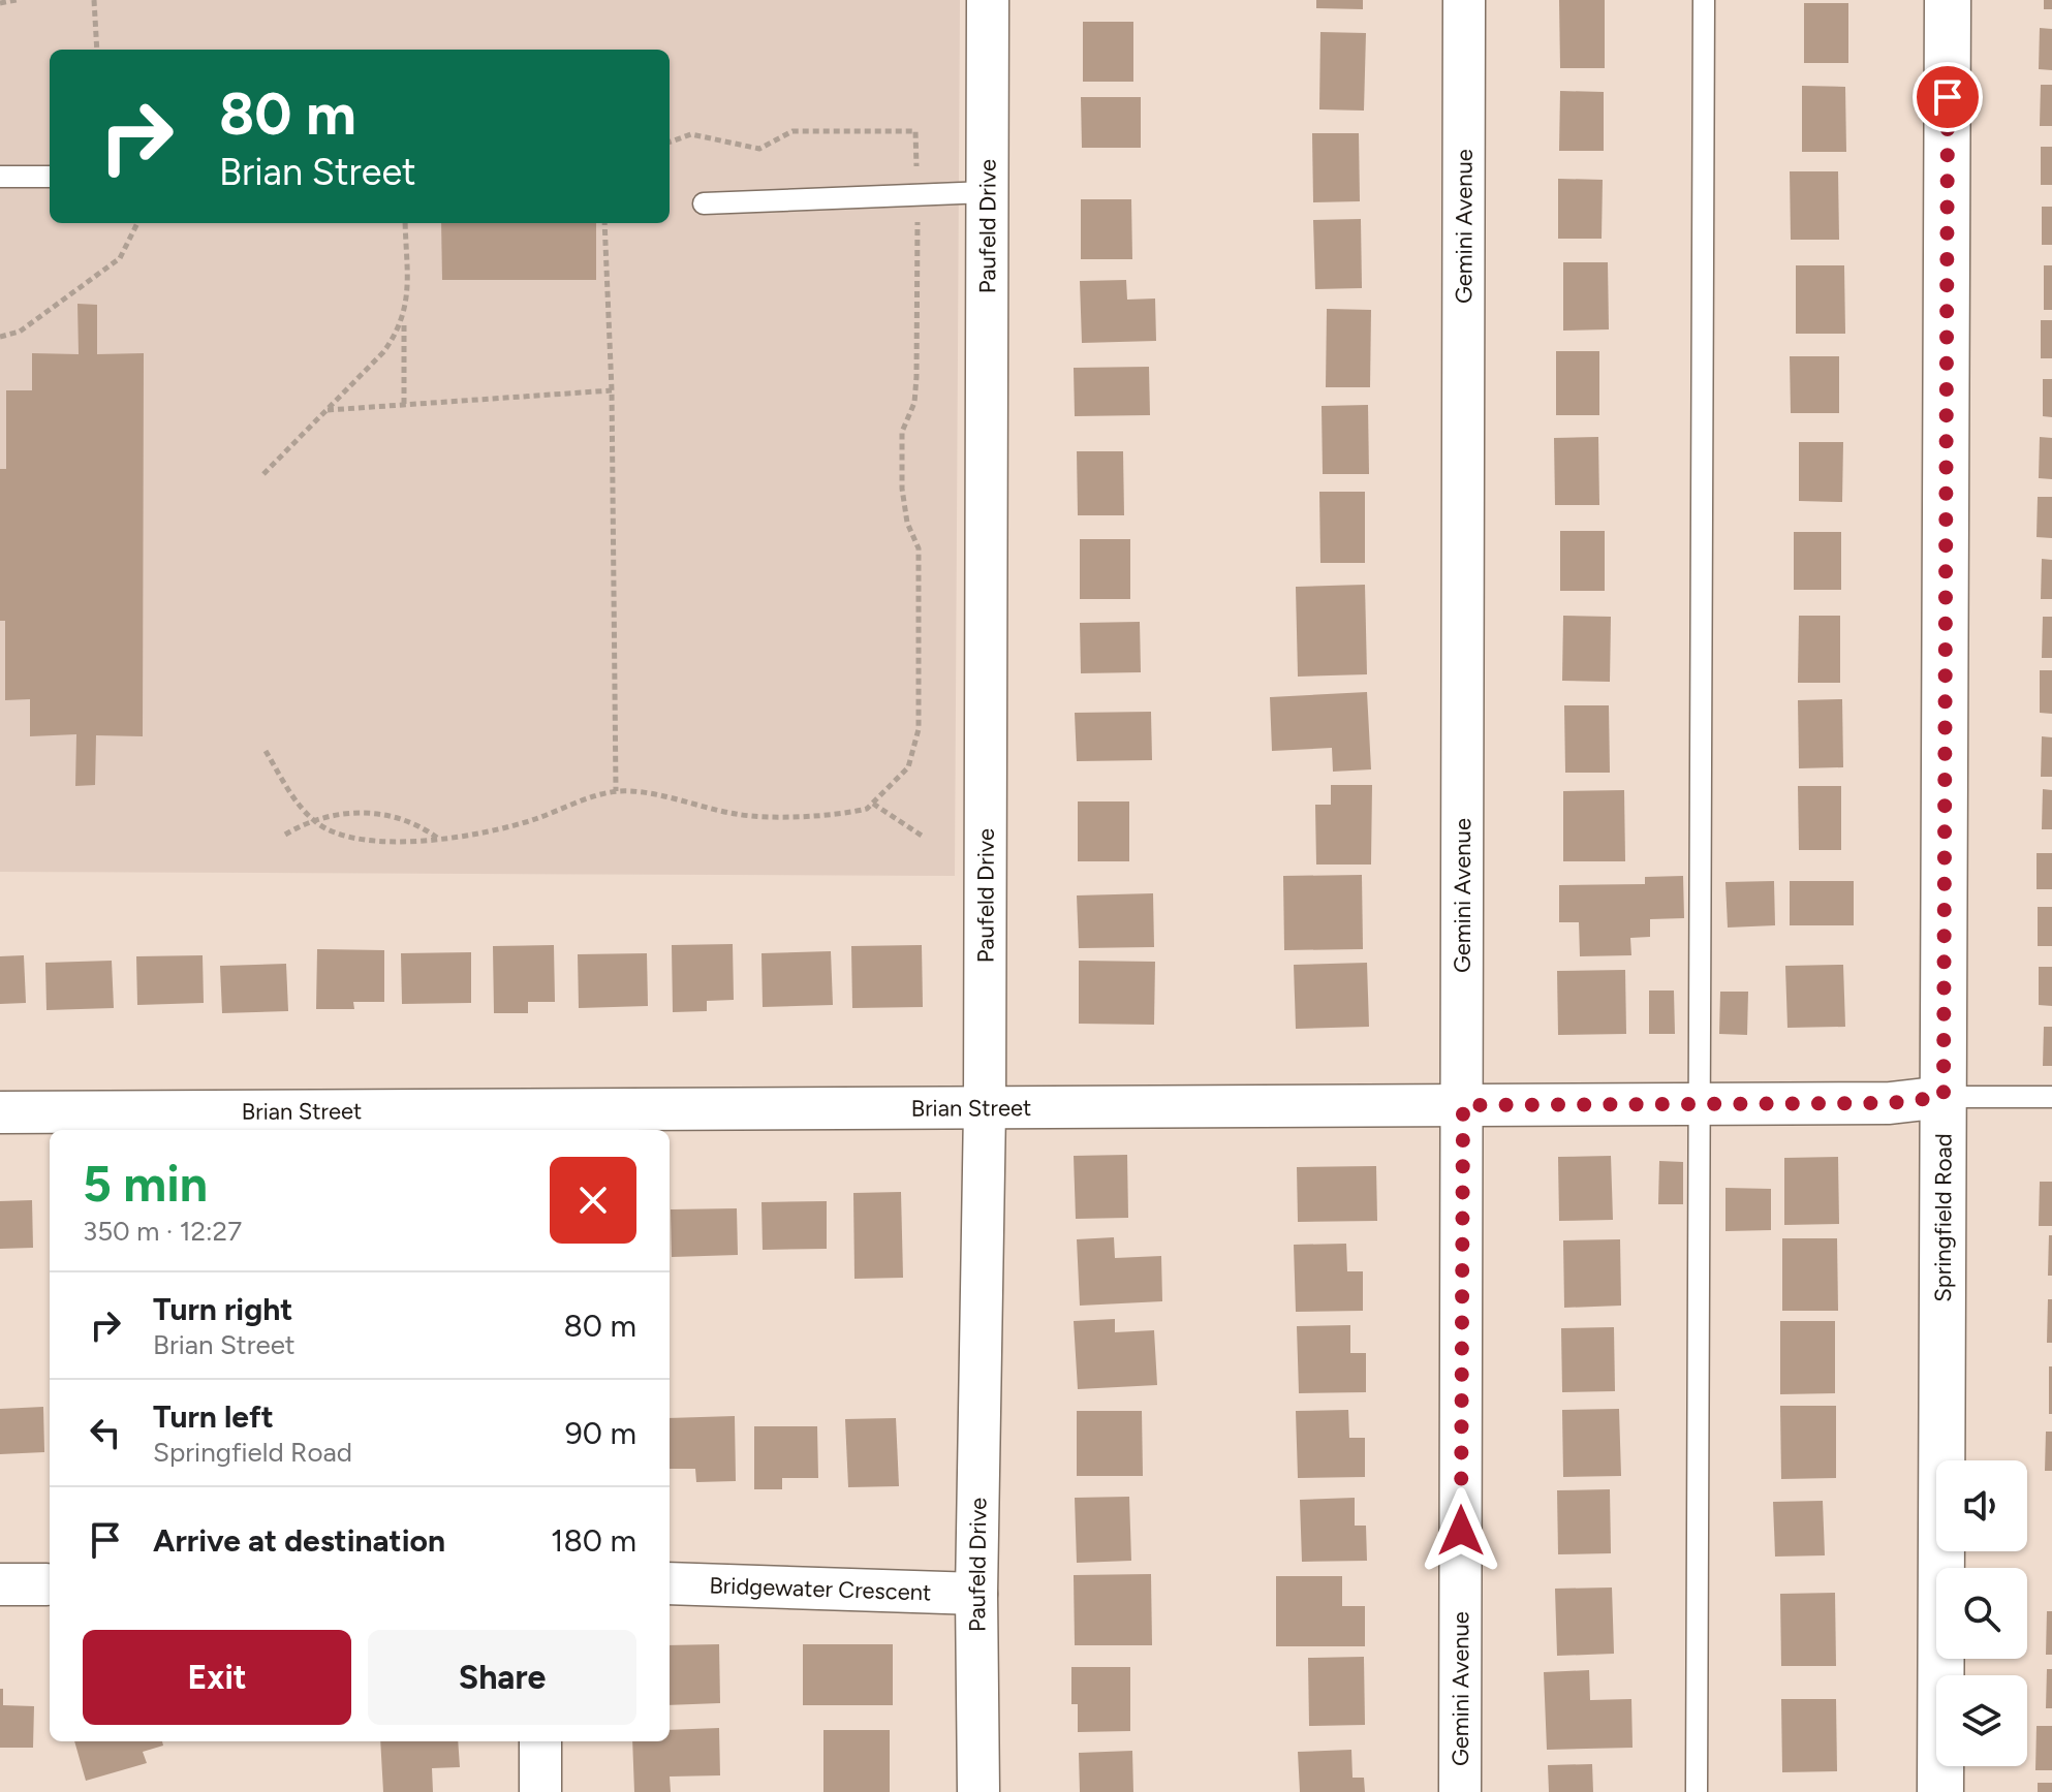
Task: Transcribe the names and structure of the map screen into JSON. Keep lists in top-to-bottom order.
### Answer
{
  "streets": {
    "street": [
      "Paufeld Drive",
      "Gemini Avenue",
      "Brian Street",
      "Springfield Road",
      "Bridgewater Crescent"
    ]
  },
  "crossings": [
    ["Paufeld Drive", "Brian Street"],
    ["Paufeld Drive", "Bridgewater Crescent"],
    ["Gemini Avenue", "Brian Street"],
    ["Brian Street", "Springfield Road"]
  ],
  "page": {
    "turn": ["80 m", "Brian Street"],
    "heading": ["5 min", "350 m · 12:27"],
    "list": [
      {
        "name": "Turn right",
        "note": "Brian Street",
        "value": "80 m"
      },
      {
        "name": "Turn left",
        "note": "Springfield Road",
        "value": "90 m"
      },
      {
        "name": "Arrive at destination",
        "value": "180 m"
      }
    ],
    "buttons": ["Exit", "Share"]
  }
}
